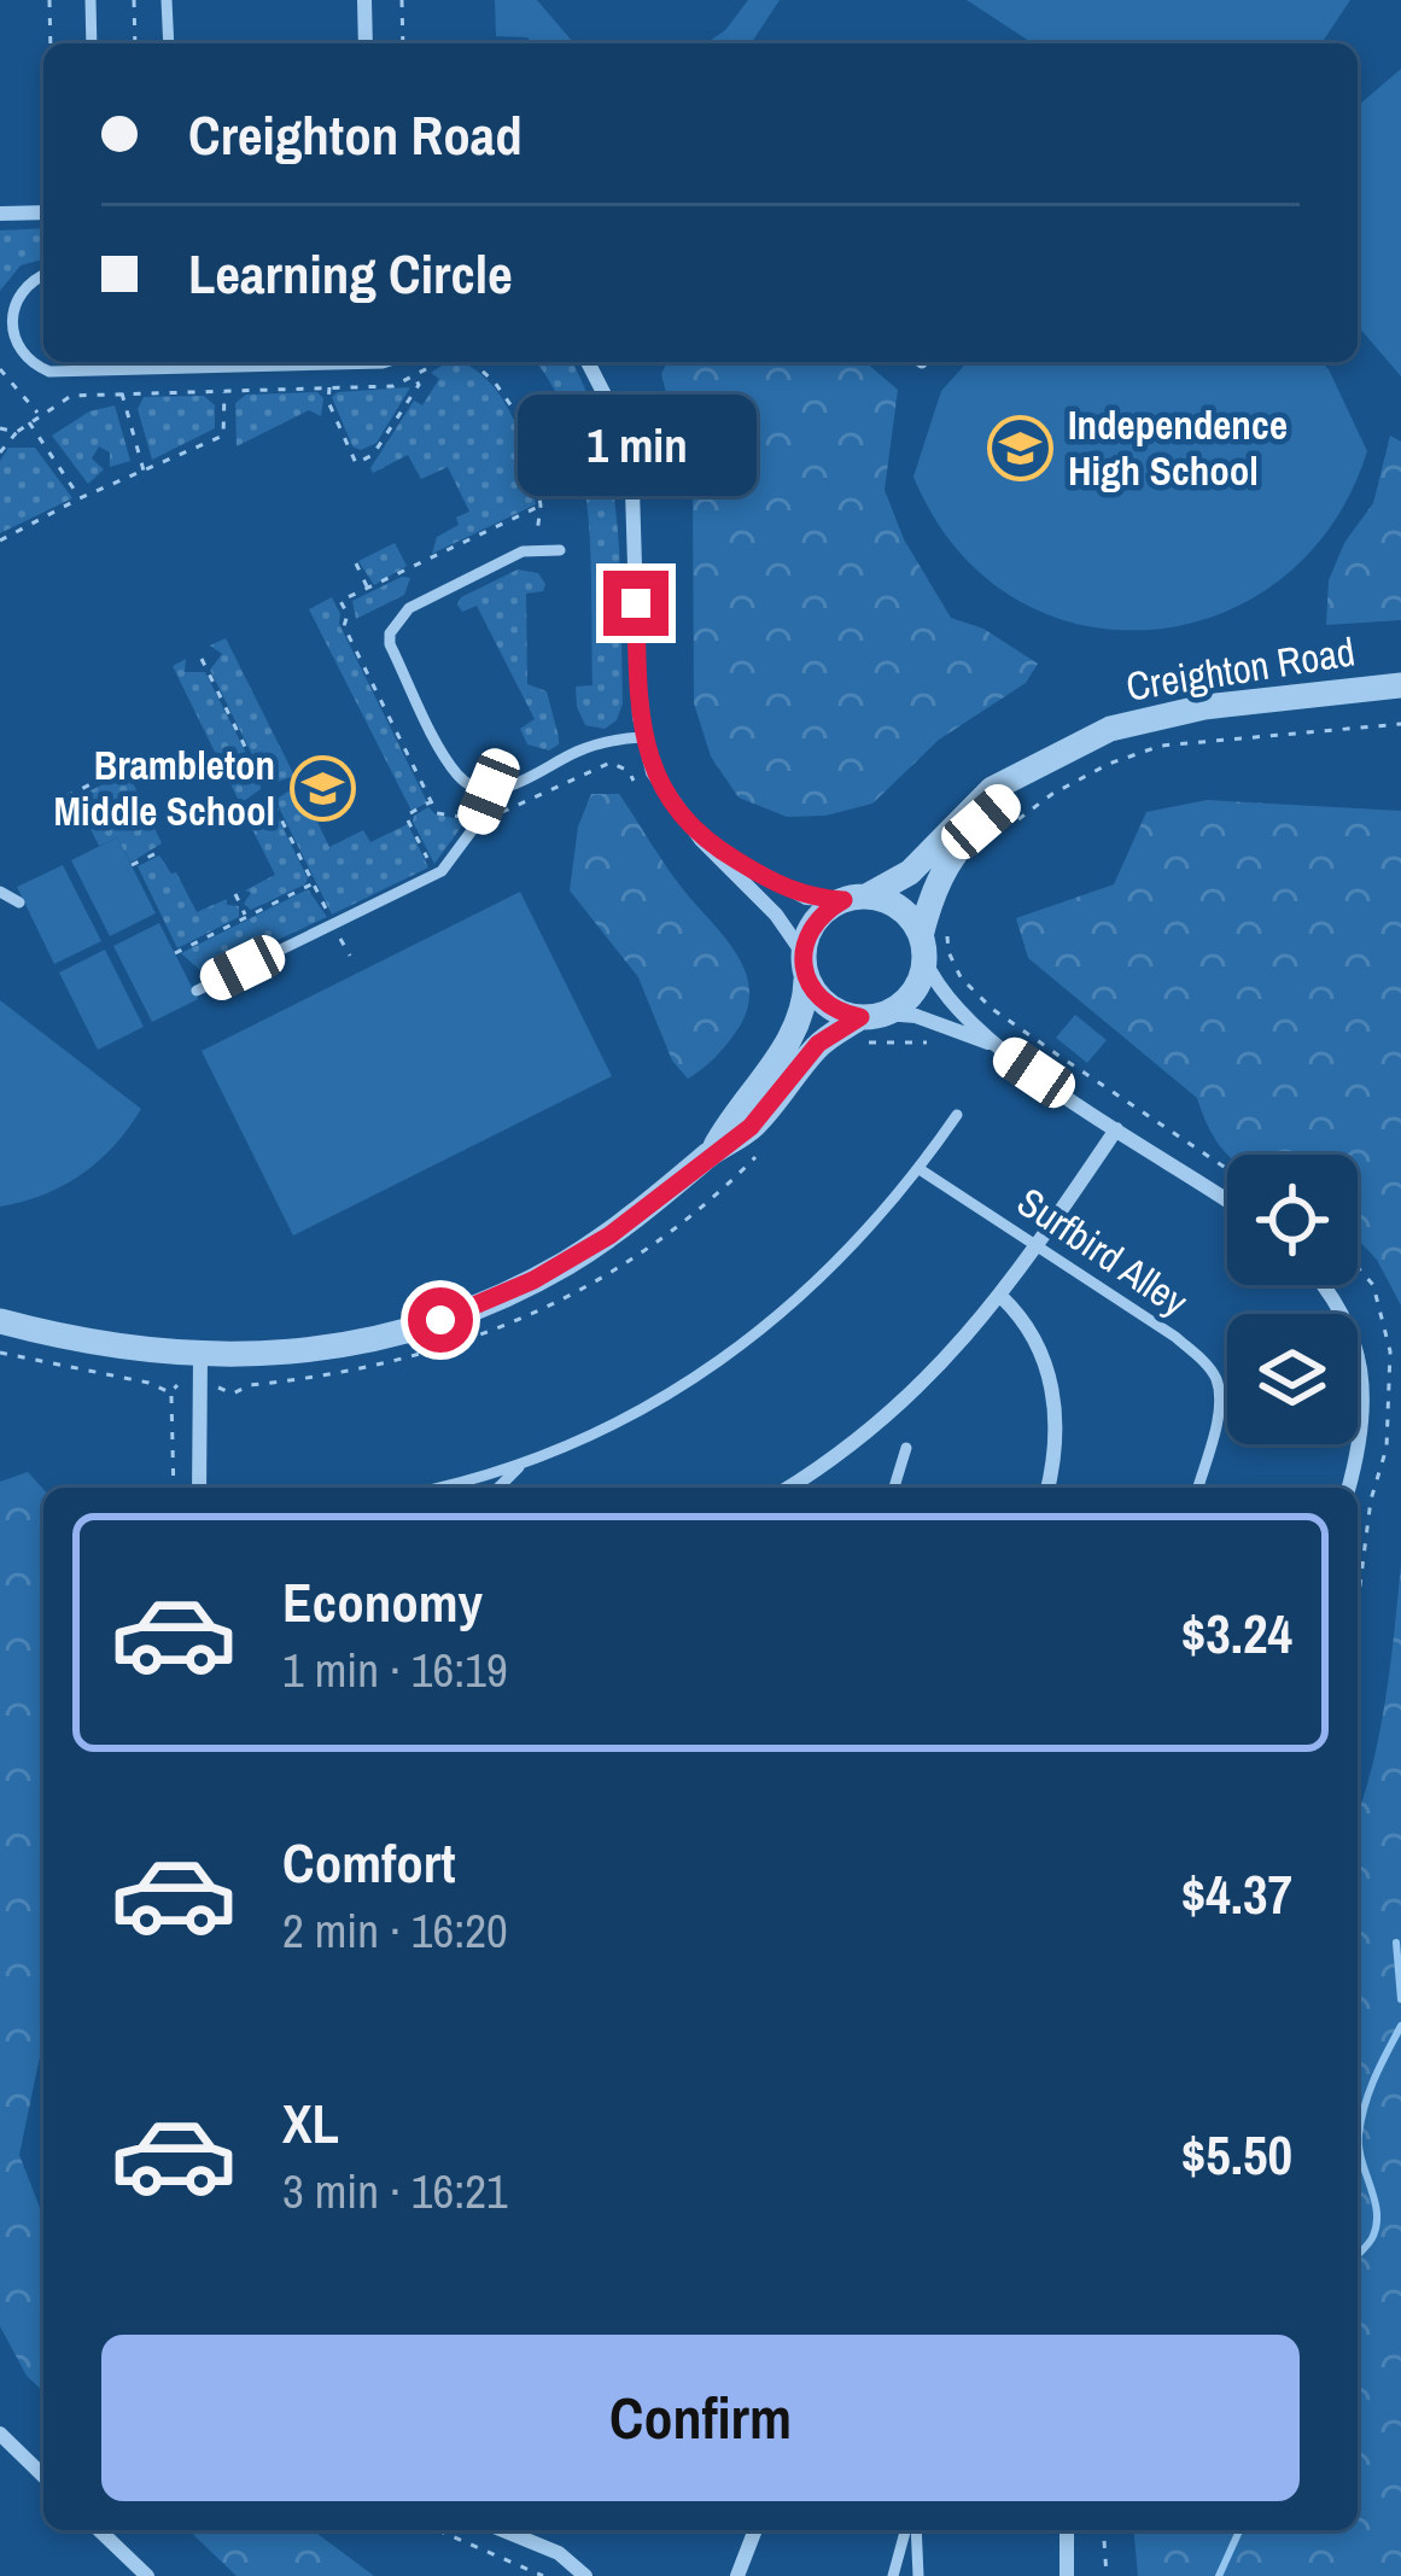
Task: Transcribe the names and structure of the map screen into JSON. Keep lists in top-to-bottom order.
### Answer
{
  "streets": {
    "street": ["Creighton Road"],
    "lane": ["Surfbird Alley"]
  },
  "places": {
    "school or university": ["Independence High School", "Brambleton Middle School"]
  },
  "page": {
    "banner": ["Creighton Road", "Learning Circle"],
    "bubble": "1 min",
    "list": [
      {
        "name": "Economy",
        "note": "1 min · 16:19",
        "value": "$3.24"
      },
      {
        "name": "Comfort",
        "note": "2 min · 16:20",
        "value": "$4.37"
      },
      {
        "name": "XL",
        "note": "3 min · 16:21",
        "value": "$5.50"
      }
    ],
    "buttons": "Confirm"
  }
}
